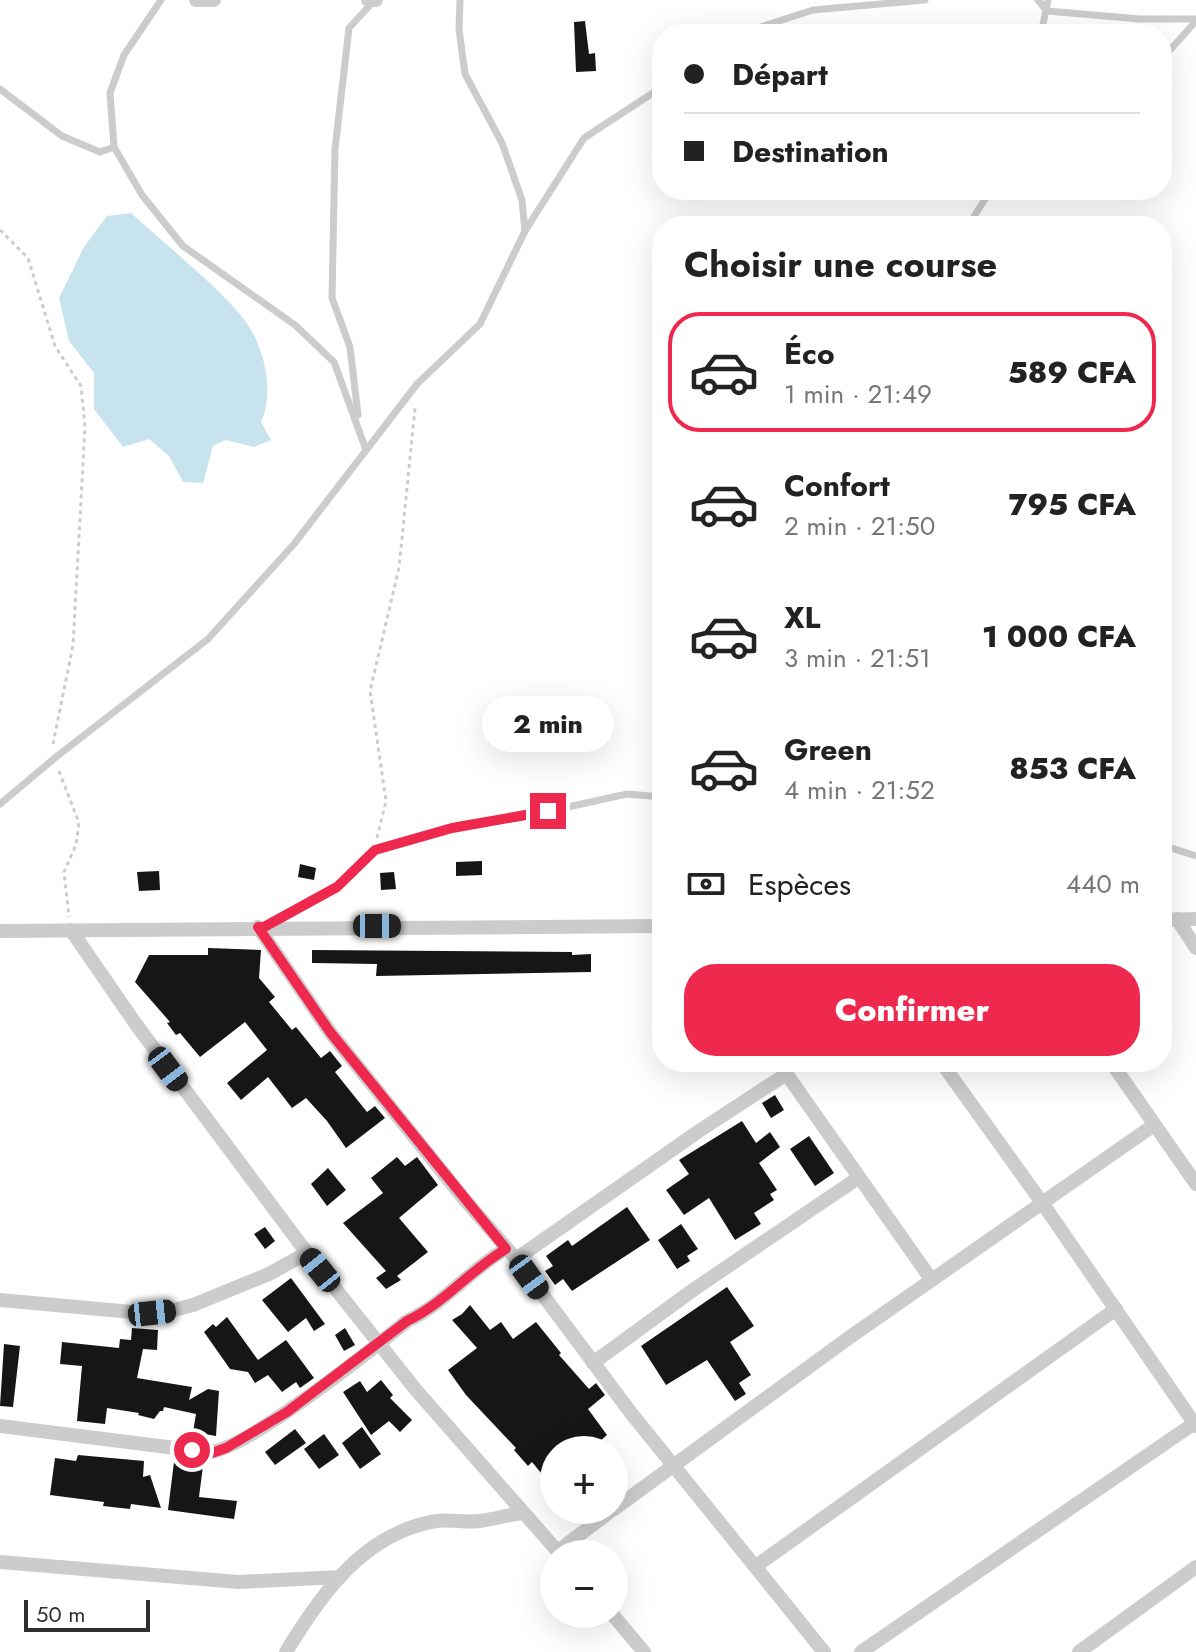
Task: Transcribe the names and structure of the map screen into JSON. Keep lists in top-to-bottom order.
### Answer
{
  "scale_bar": "50 m",
  "page": {
    "banner": ["Départ", "Destination"],
    "heading": "Choisir une course",
    "list": [
      {
        "name": "Éco",
        "note": "1 min · 21:49",
        "value": "589 CFA"
      },
      {
        "name": "Confort",
        "note": "2 min · 21:50",
        "value": "795 CFA"
      },
      {
        "name": "XL",
        "note": "3 min · 21:51",
        "value": "1 000 CFA"
      },
      {
        "name": "Green",
        "note": "4 min · 21:52",
        "value": "853 CFA"
      }
    ],
    "bubble": "2 min",
    "pay": ["Espèces", "440 m"],
    "buttons": "Confirmer",
    "map_buttons": ["+", "−"],
    "scale": "50 m"
  }
}
